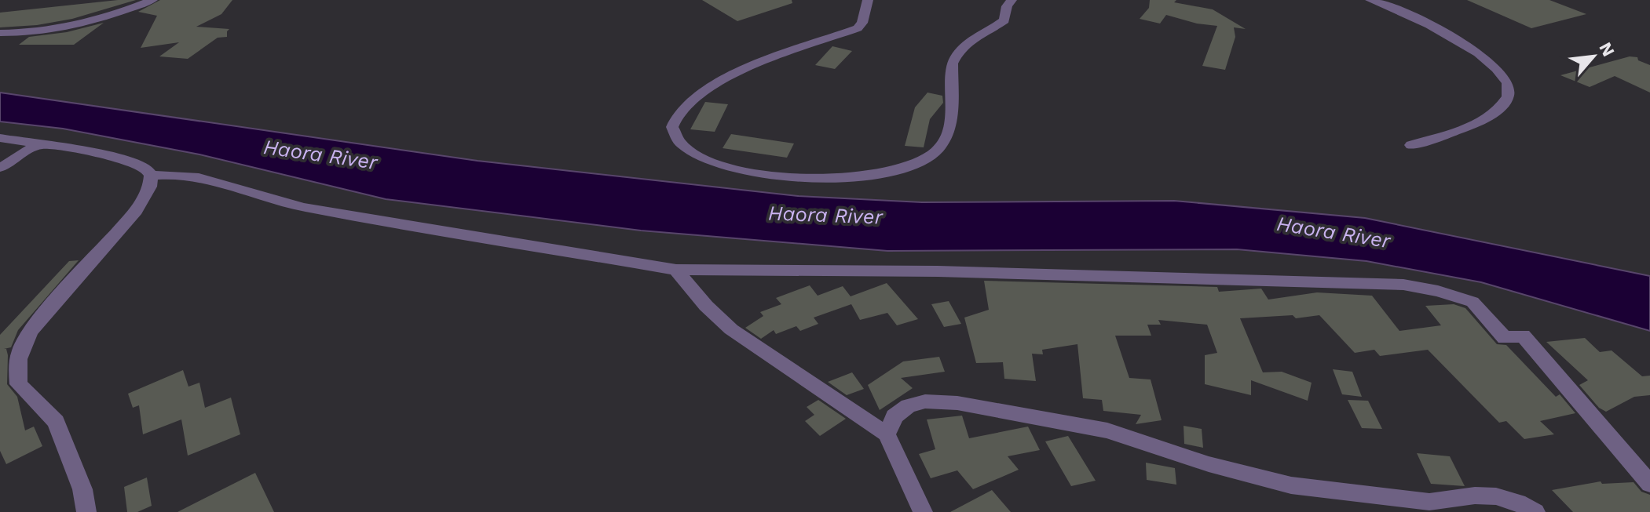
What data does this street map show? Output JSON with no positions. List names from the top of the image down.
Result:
{
  "water": ["Haora River"],
  "north": "top right"
}
